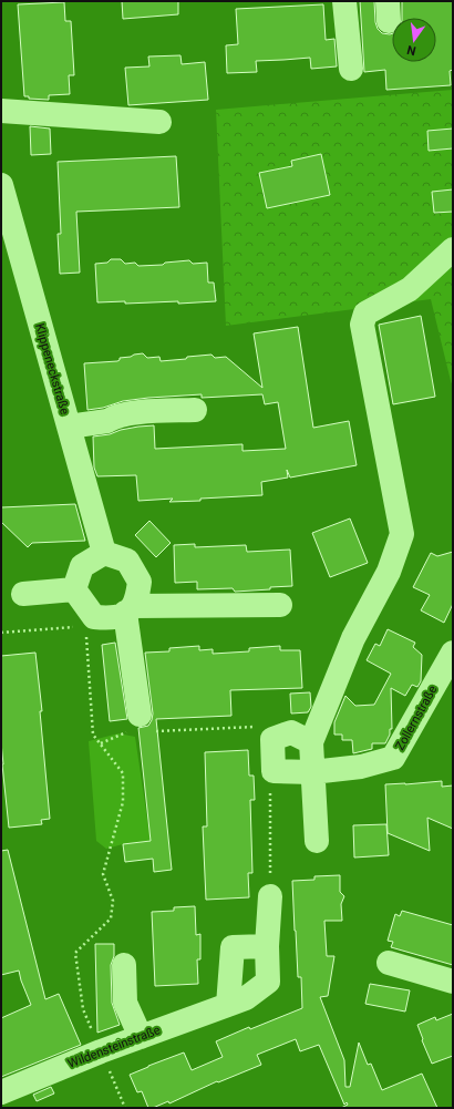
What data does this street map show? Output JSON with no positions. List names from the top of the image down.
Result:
{
  "streets": {
    "street": ["Klippeneckstraße", "Zollernstraße", "Wildensteinstraße"]
  },
  "north": "bottom"
}
